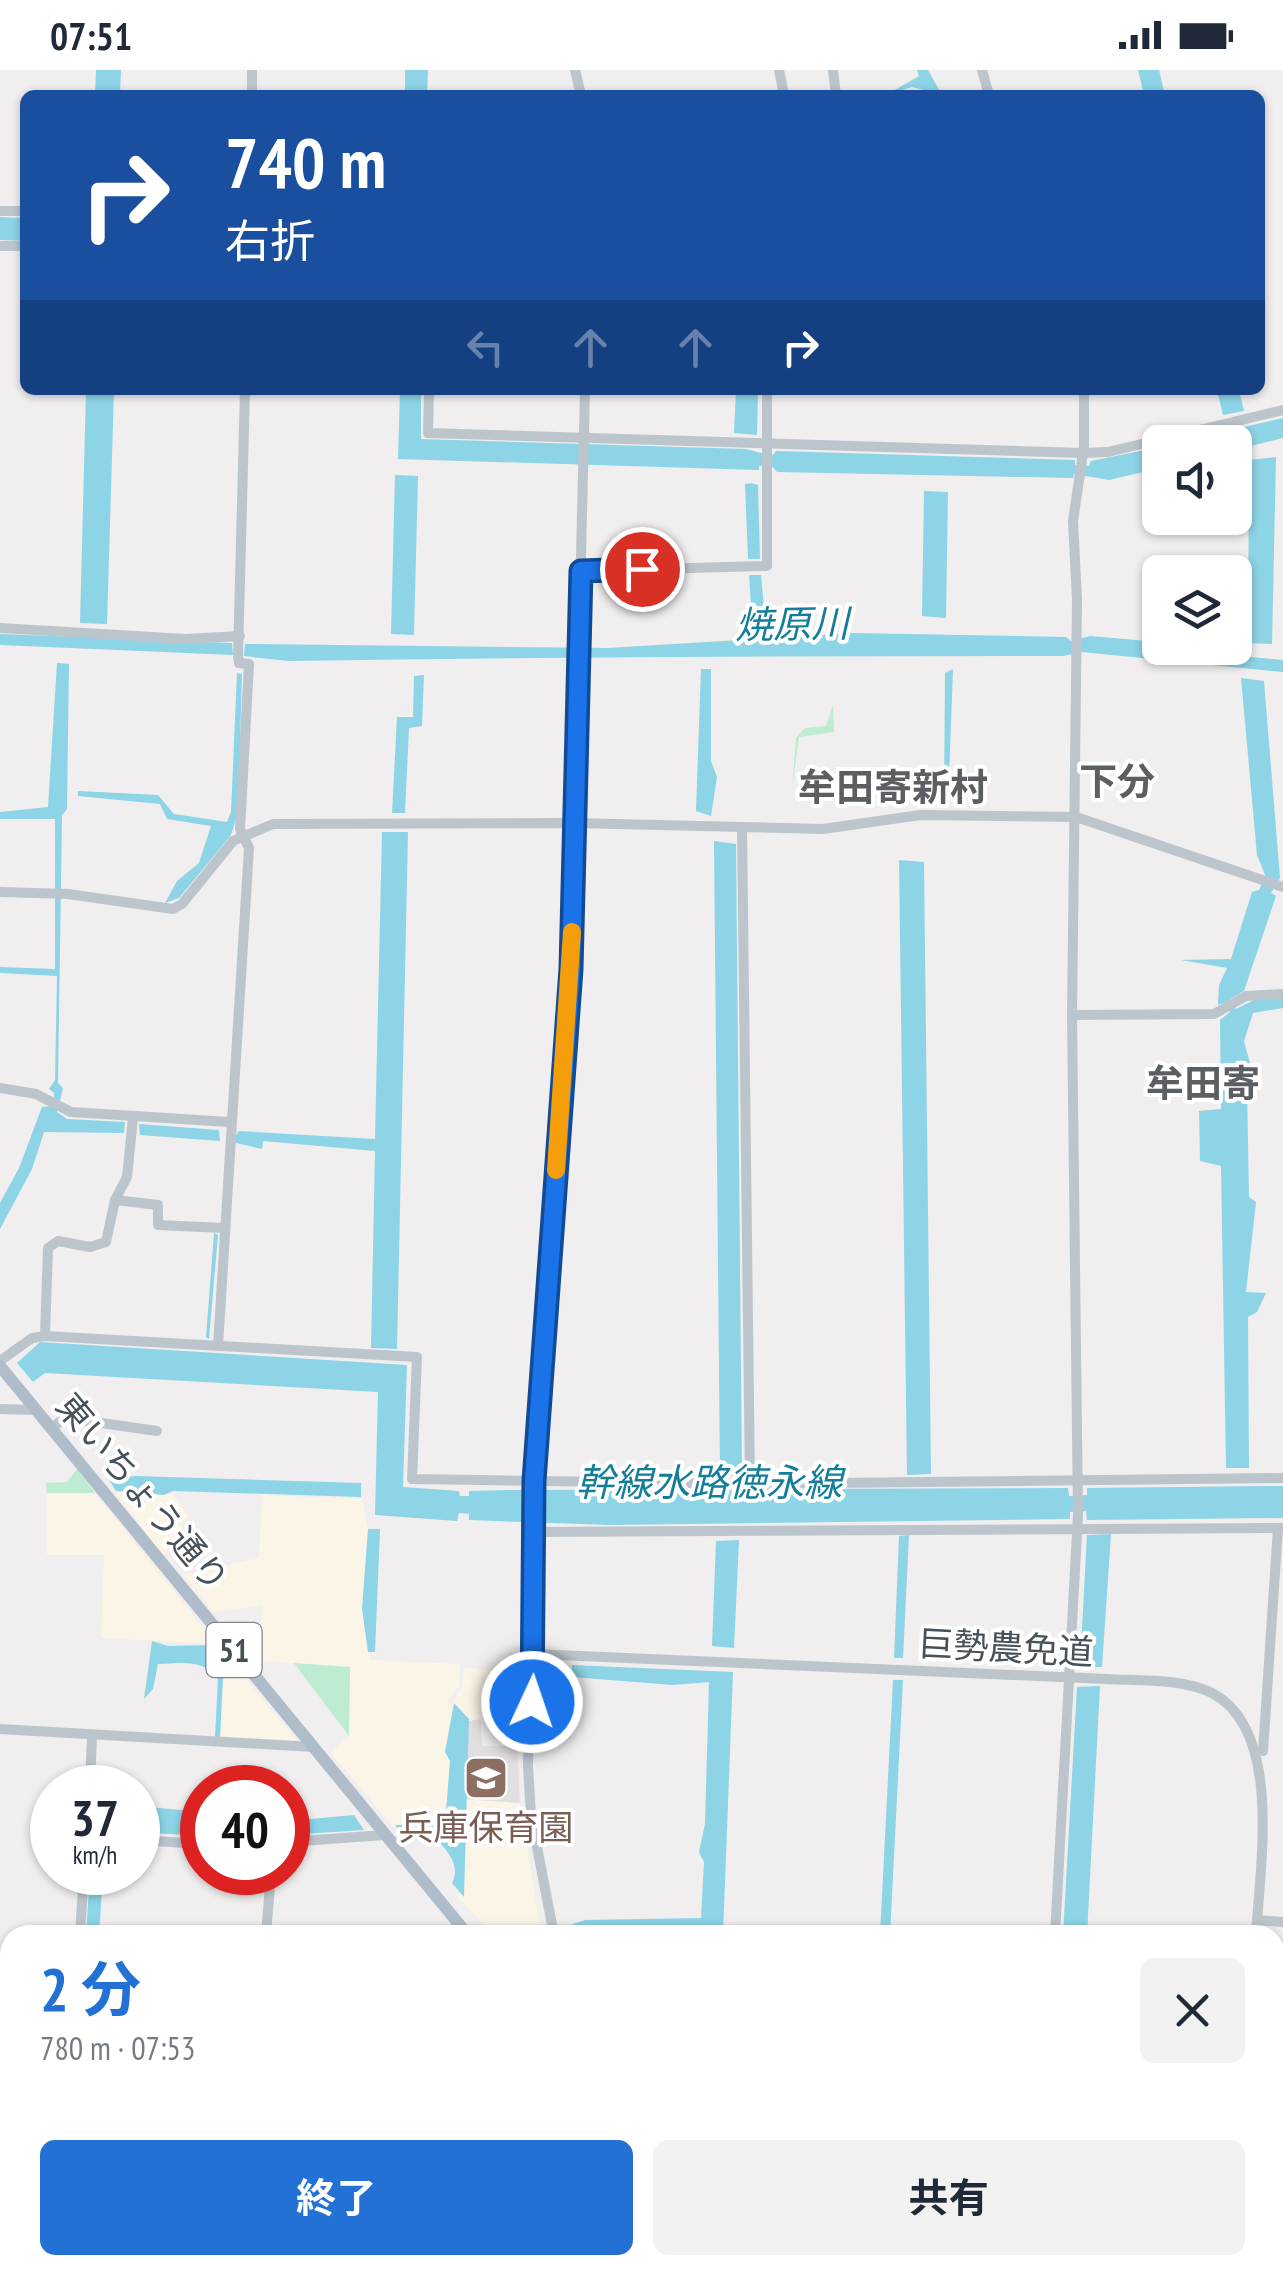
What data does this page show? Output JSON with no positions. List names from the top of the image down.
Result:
{
  "streets": {
    "main road": ["東いちょう通り", "51"],
    "street": ["巨勢農免道"]
  },
  "districts": ["下分", "牟田寄新村", "牟田寄"],
  "water": ["焼原川", "幹線水路徳永線"],
  "places": {
    "school or university": ["兵庫保育園"]
  },
  "page": {
    "status": "07:51",
    "turn": ["740 m", "右折"],
    "speed": "37 km/h",
    "limit": "40",
    "heading": ["2 分", "780 m · 07:53"],
    "buttons": ["終了", "共有"]
  }
}
